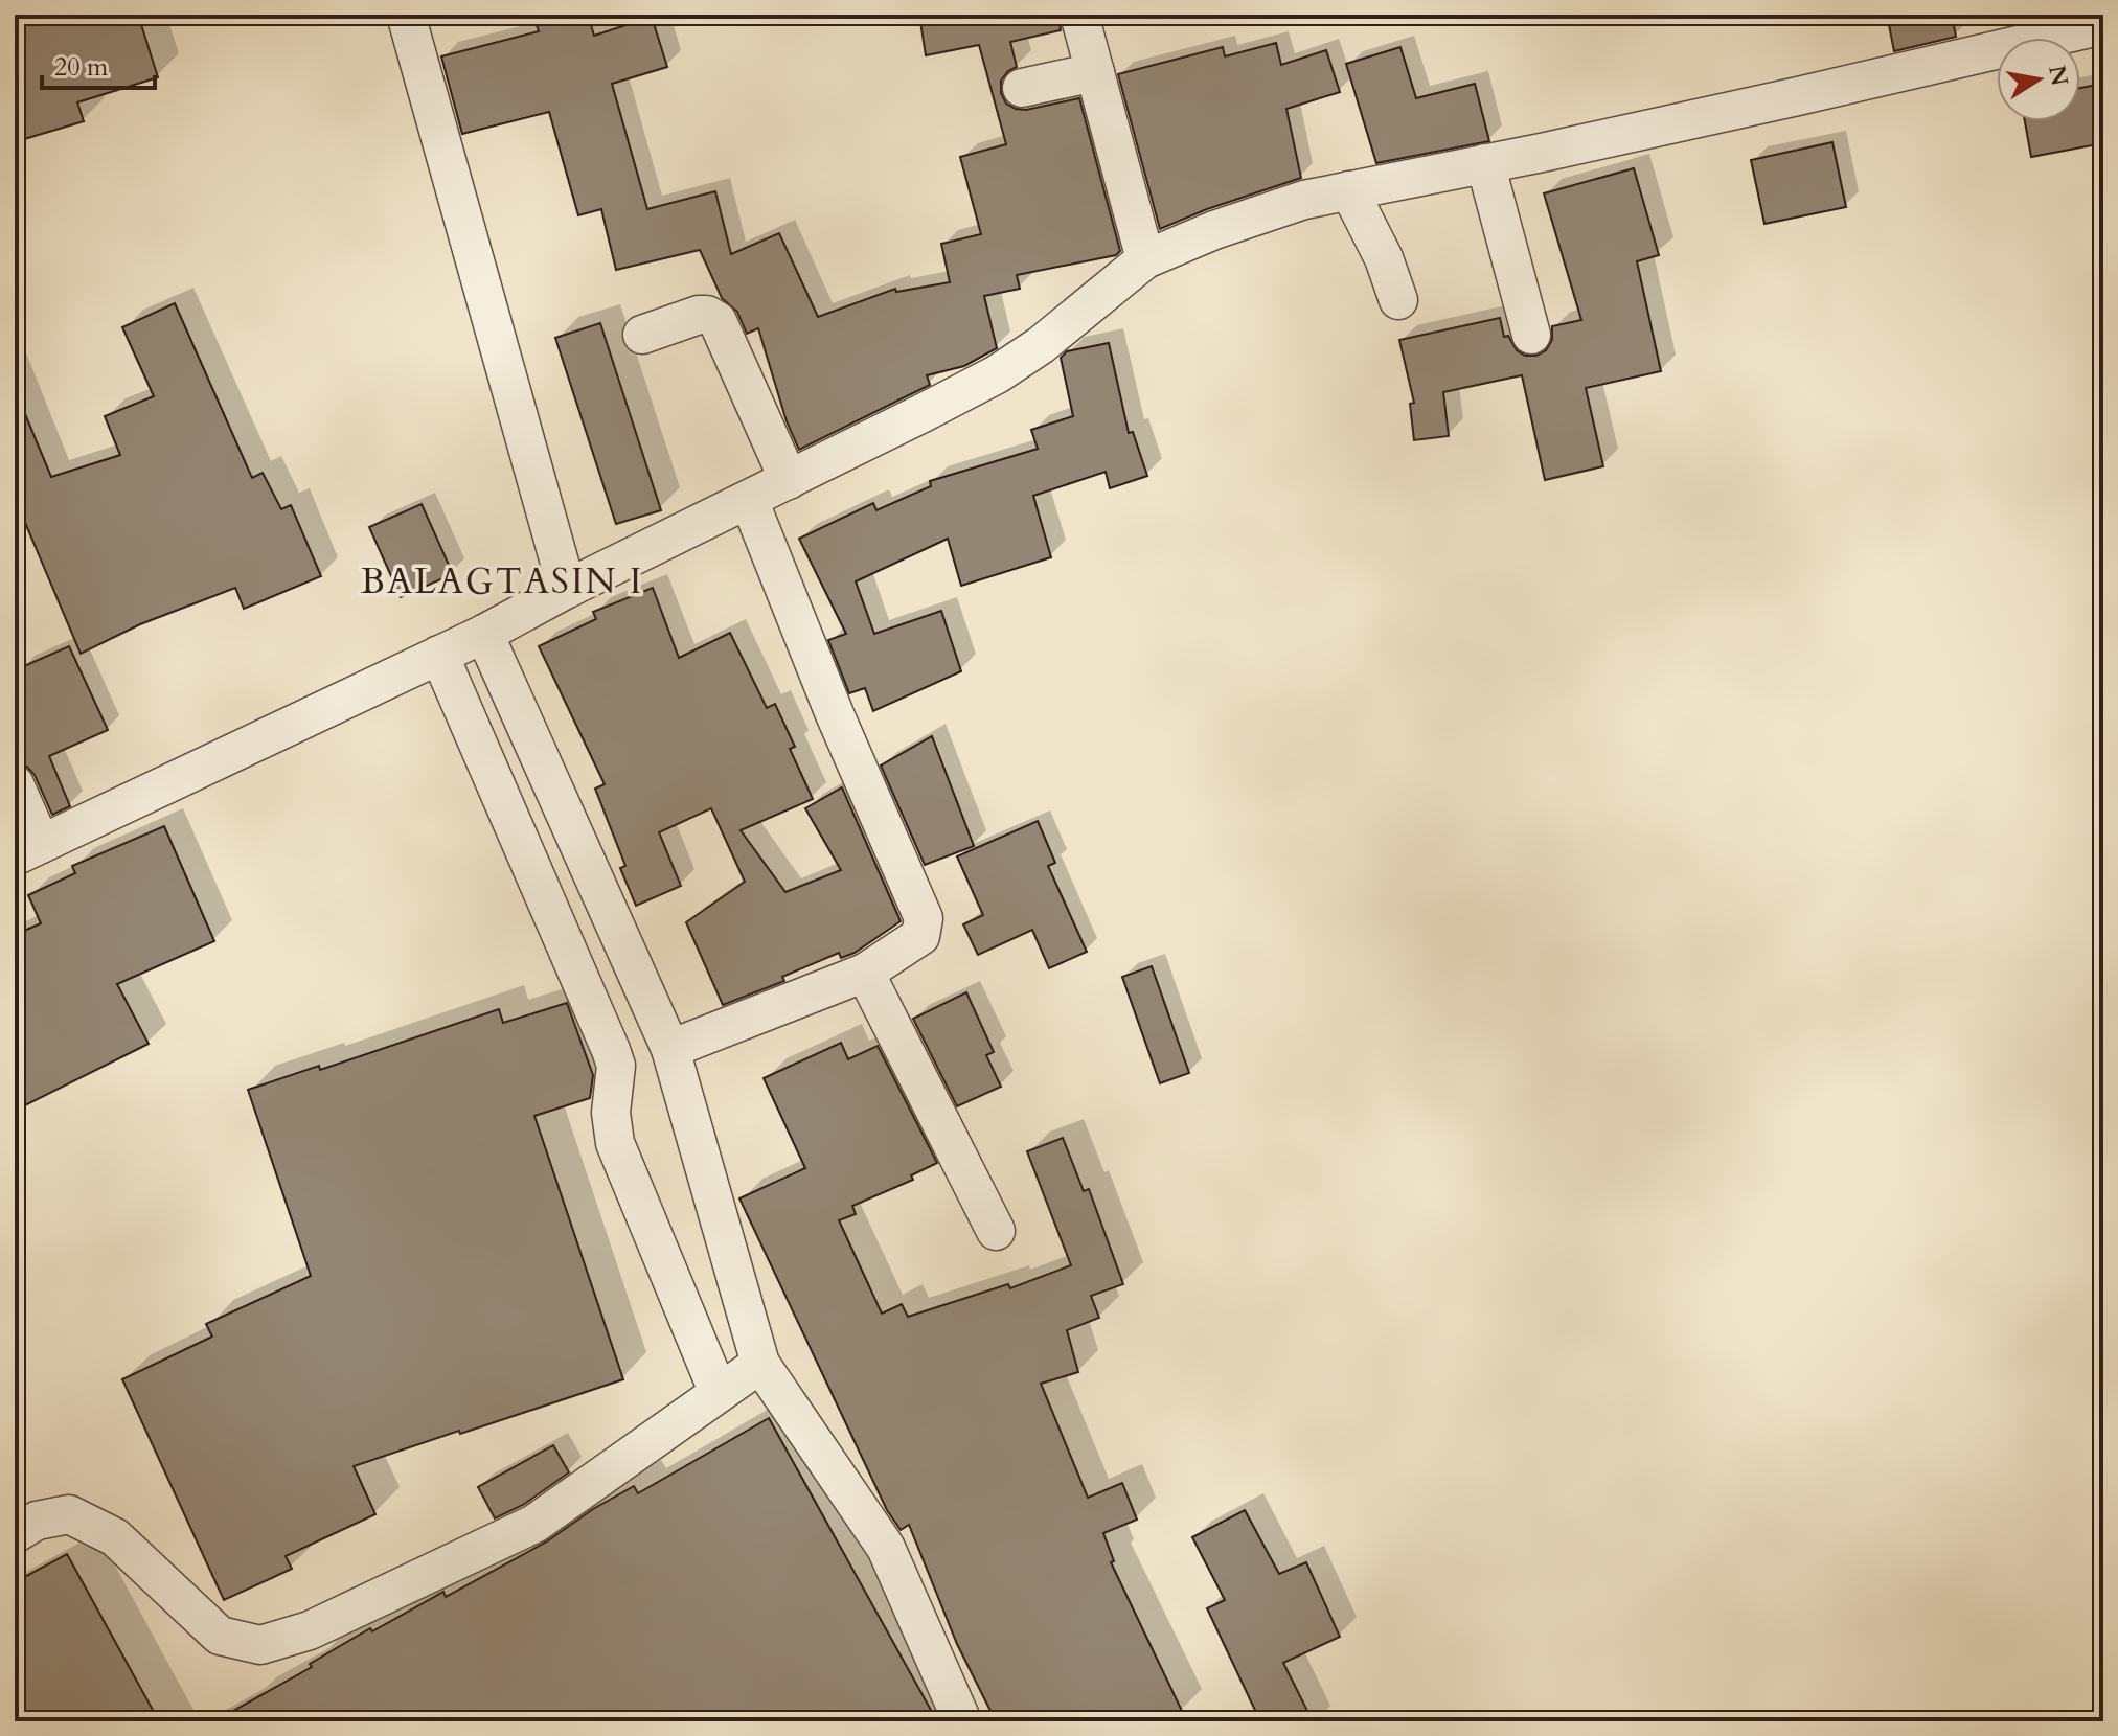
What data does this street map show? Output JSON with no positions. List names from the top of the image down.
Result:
{
  "districts": ["BALAGTASIN I"],
  "scale_bar": "20 m",
  "north": "right"
}
